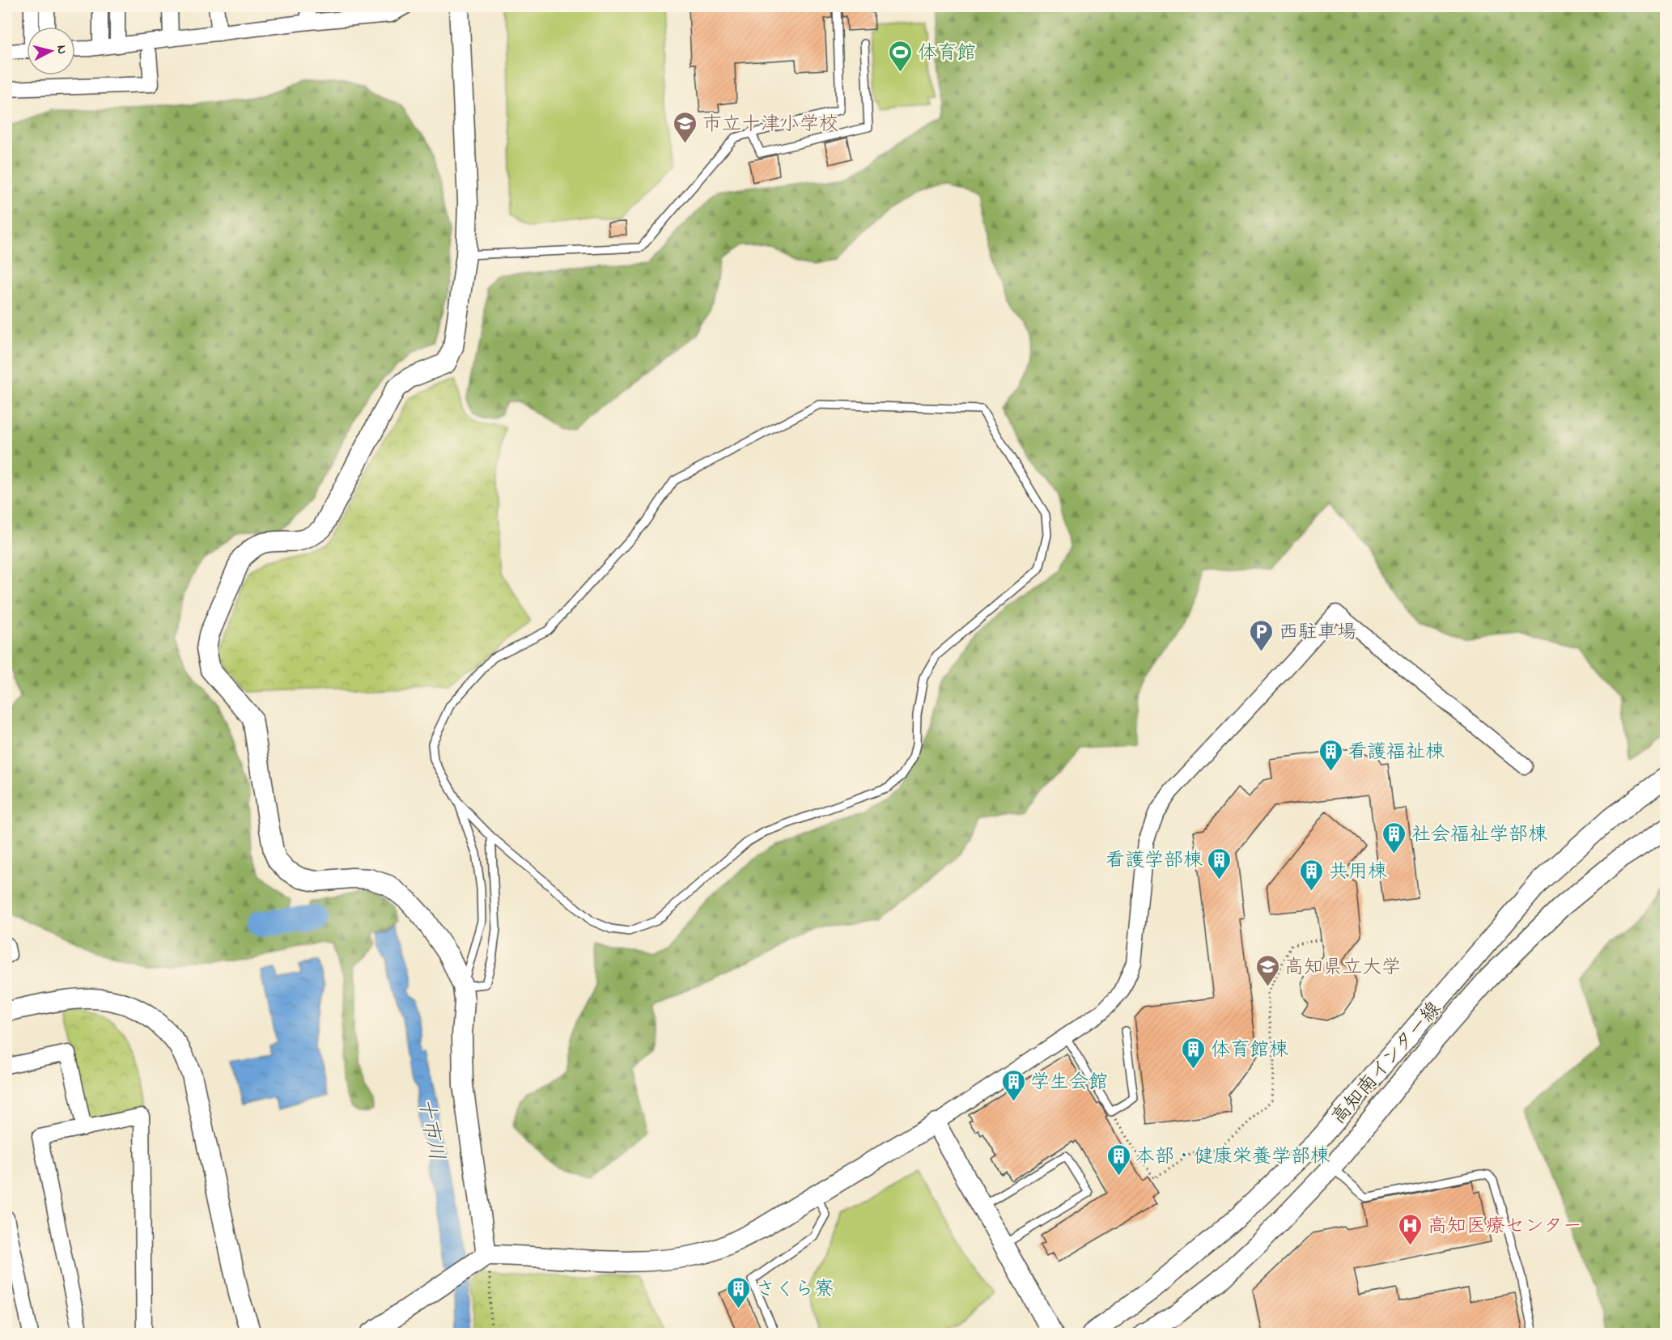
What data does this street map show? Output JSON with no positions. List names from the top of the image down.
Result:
{
  "streets": {
    "street": ["高知南インター線"]
  },
  "water": ["十市川"],
  "places": {
    "sports": ["体育館"],
    "school or university": ["市立十津小学校", "高知県立大学"],
    "parking": ["西駐車場"],
    "building": [
      "看護福祉棟",
      "社会福祉学部棟",
      "看護学部棟",
      "共用棟",
      "体育館棟",
      "学生会館",
      "本部・健康栄養学部棟",
      "さくら寮"
    ],
    "hospital": ["高知医療センター"]
  },
  "north": "right"
}
